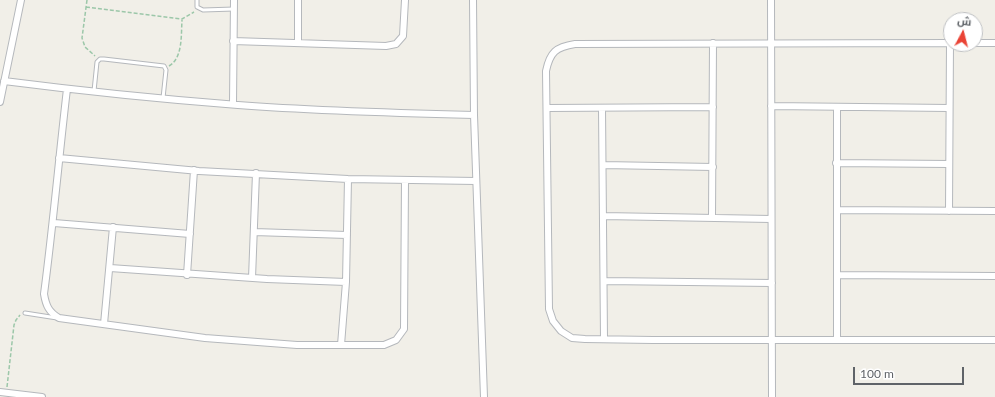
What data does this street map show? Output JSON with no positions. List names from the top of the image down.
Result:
{
  "scale_bar": "100 m",
  "north": "top"
}
